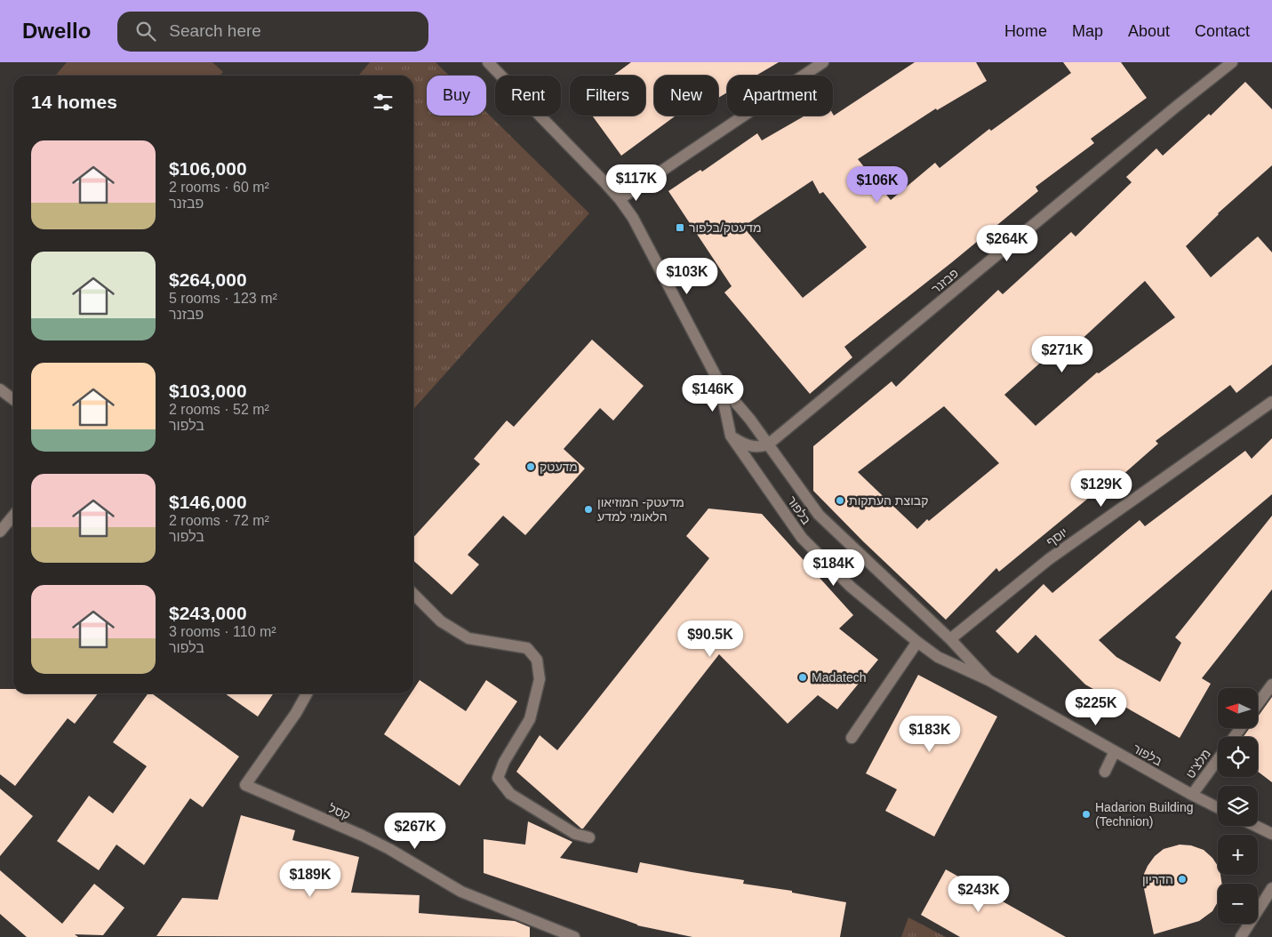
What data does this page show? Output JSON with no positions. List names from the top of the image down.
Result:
{
  "streets": {
    "street": [
      "פבזנר",
      "בלפור",
      "יוסף",
      "מלצ'ט",
      "קסל"
    ]
  },
  "crossings": [
    ["פבזנר", "בלפור"],
    ["בלפור", "יוסף"],
    ["בלפור", "מלצ'ט"]
  ],
  "places": {
    "transit": ["מדעטק/בלפור"],
    "other": [
      "מדעטק",
      "קבוצת העתקות",
      "מדעטק- המוזיאון הלאומי למדע",
      "Madatech",
      "Hadarion Building (Technion)",
      "הדריון"
    ]
  },
  "north": "left",
  "page": {
    "header": "Dwello",
    "search": "Search here",
    "nav": [
      "Home",
      "Map",
      "About",
      "Contact"
    ],
    "chip": [
      "Buy",
      "Rent",
      "Filters",
      "New",
      "Apartment"
    ],
    "heading": "14 homes",
    "list": [
      {
        "name": "$106,000",
        "note": "2 rooms · 60 m² · פבזנר"
      },
      {
        "name": "$264,000",
        "note": "5 rooms · 123 m² · פבזנר"
      },
      {
        "name": "$103,000",
        "note": "2 rooms · 52 m² · בלפור"
      },
      {
        "name": "$146,000",
        "note": "2 rooms · 72 m² · בלפור"
      },
      {
        "name": "$243,000",
        "note": "3 rooms · 110 m² · בלפור"
      }
    ],
    "price": [
      "$117K",
      "$106K",
      "$264K",
      "$103K",
      "$271K",
      "$146K",
      "$129K",
      "$184K",
      "$90.5K",
      "$225K",
      "$183K",
      "$267K",
      "$189K",
      "$243K"
    ],
    "map_buttons": ["+", "−"]
  }
}
